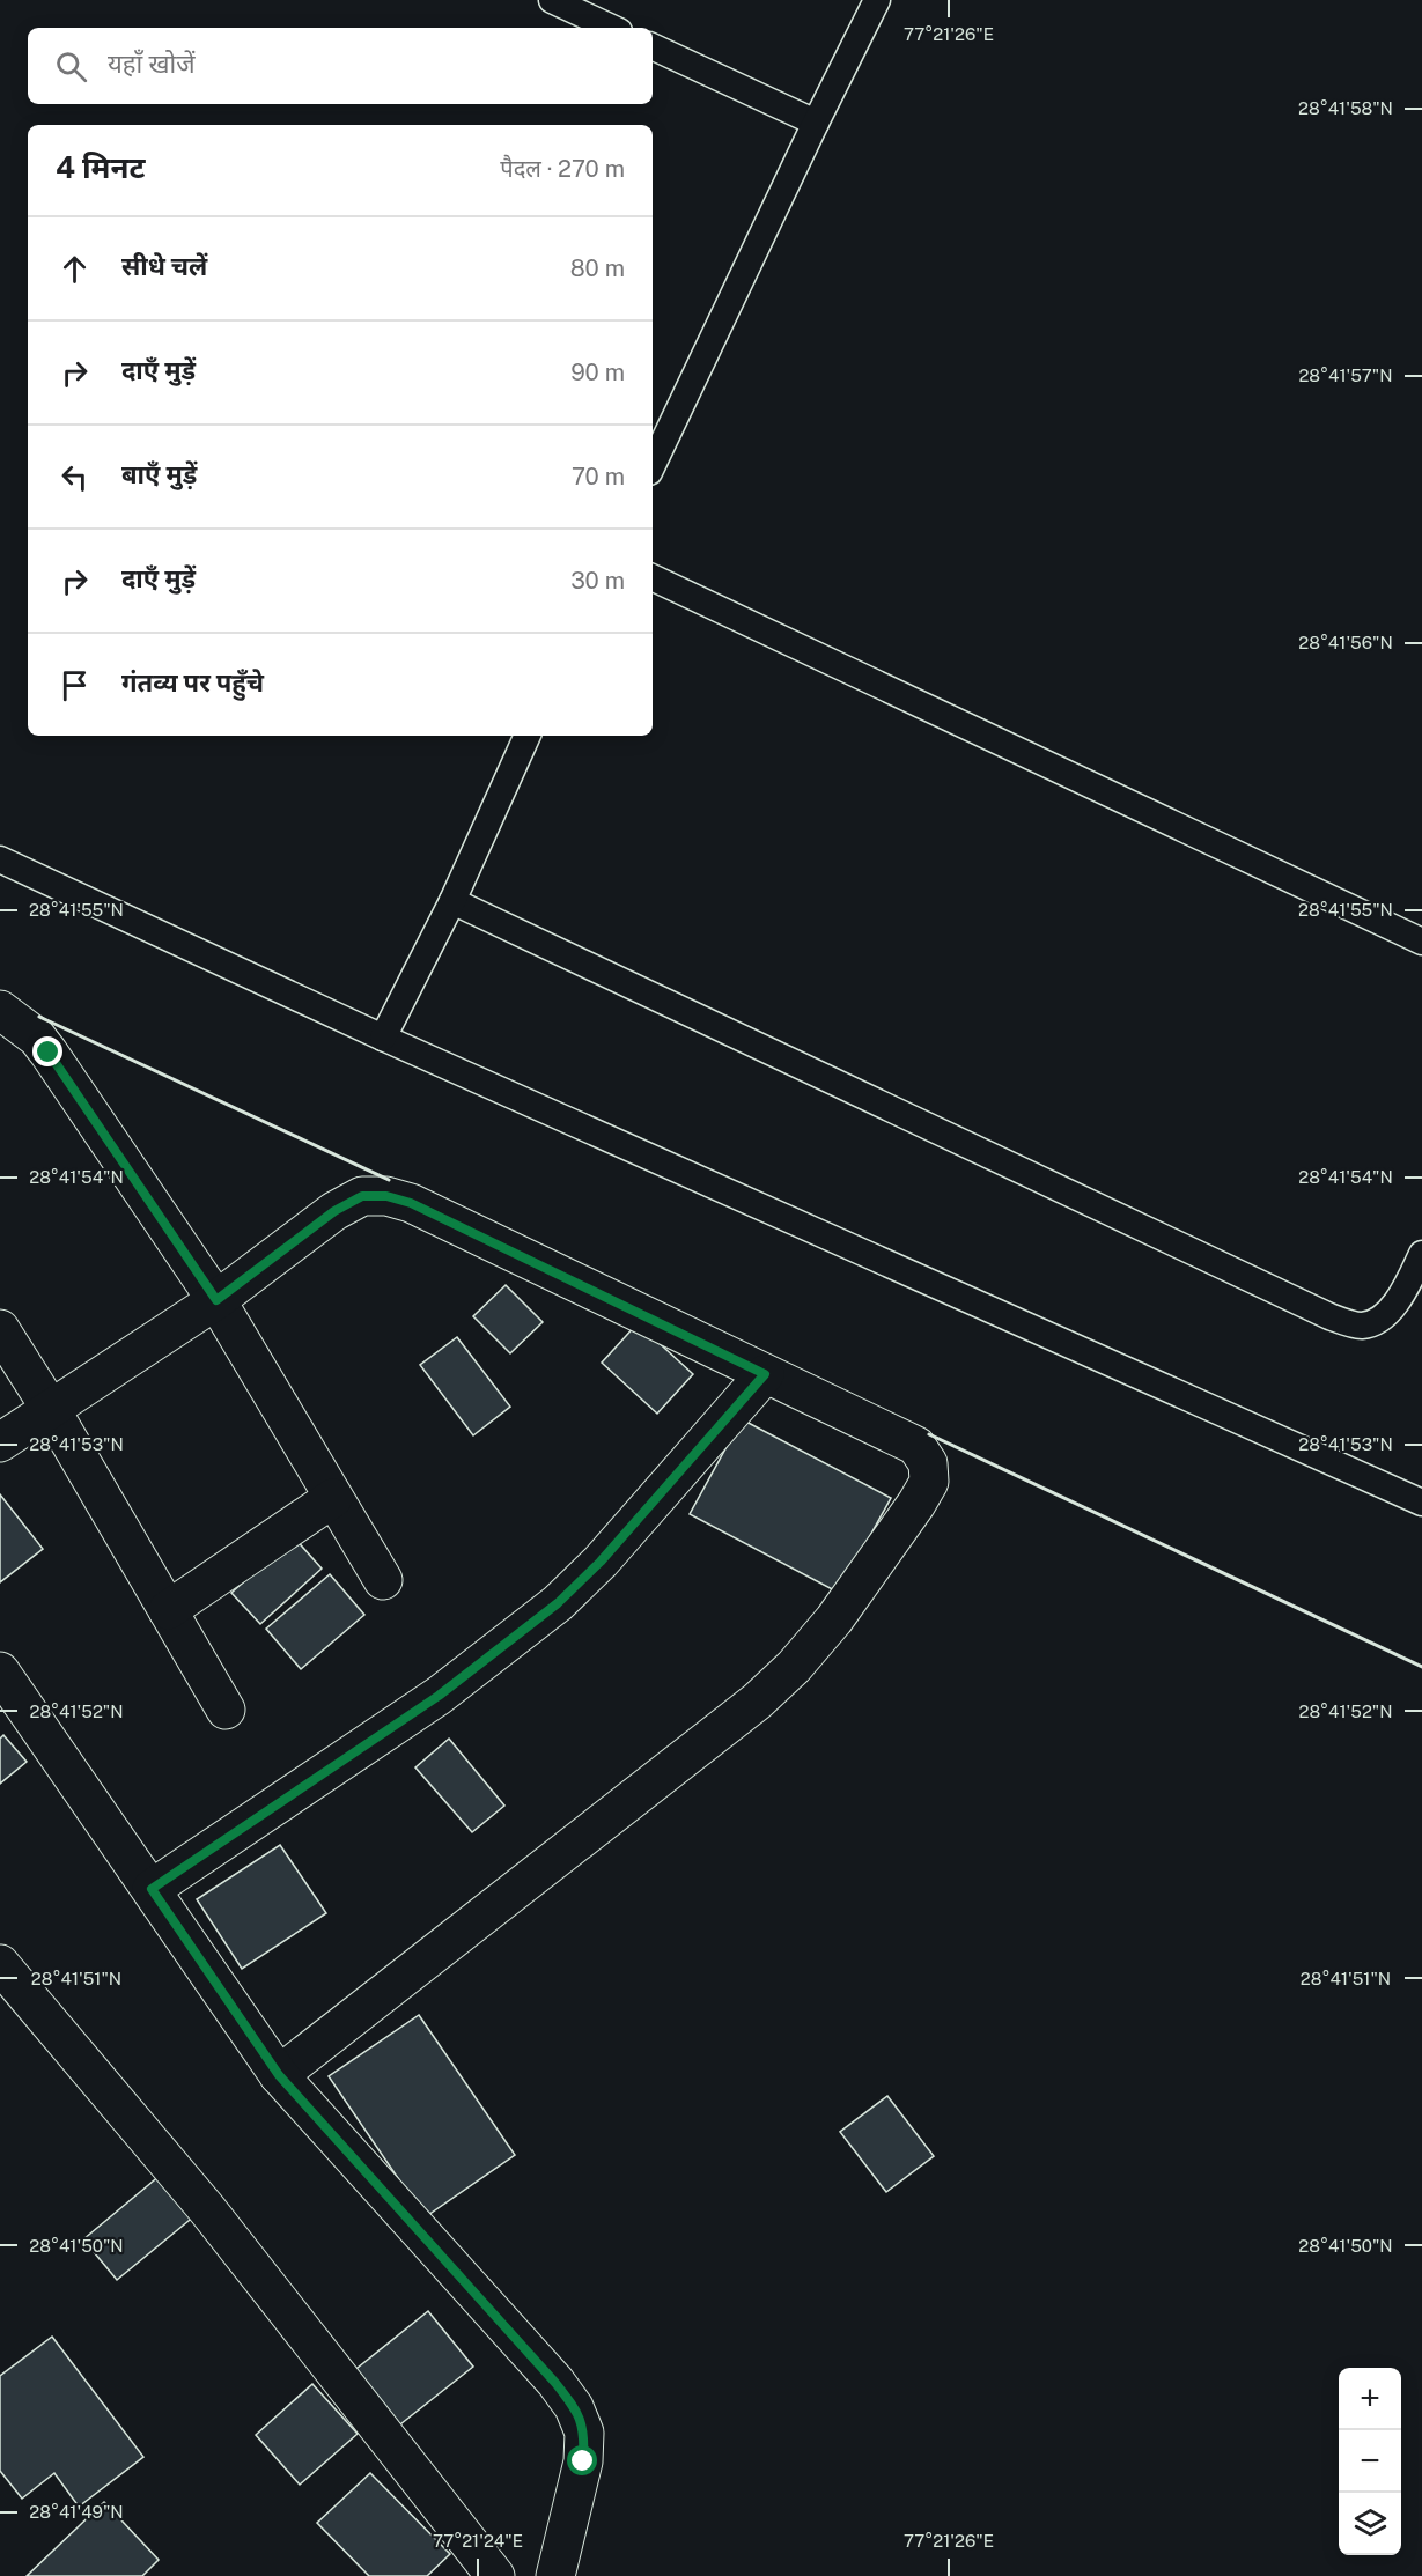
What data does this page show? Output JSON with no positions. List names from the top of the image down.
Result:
{
  "page": {
    "search": "यहाँ खोजें",
    "heading": ["4 मिनट", "पैदल · 270 m"],
    "list": [
      ["सीधे चलें", "80 m"],
      ["दाएँ मुड़ें", "90 m"],
      ["बाएँ मुड़ें", "70 m"],
      ["दाएँ मुड़ें", "30 m"],
      "गंतव्य पर पहुँचे"
    ],
    "map_buttons": ["+", "−"]
  },
  "coordinates": [
    "77°21'26\"E",
    "28°41'58\"N",
    "28°41'57\"N",
    "28°41'56\"N",
    "28°41'55\"N",
    "28°41'54\"N",
    "28°41'53\"N",
    "28°41'52\"N",
    "28°41'51\"N",
    "28°41'50\"N",
    "28°41'49\"N",
    "77°21'24\"E"
  ]
}
